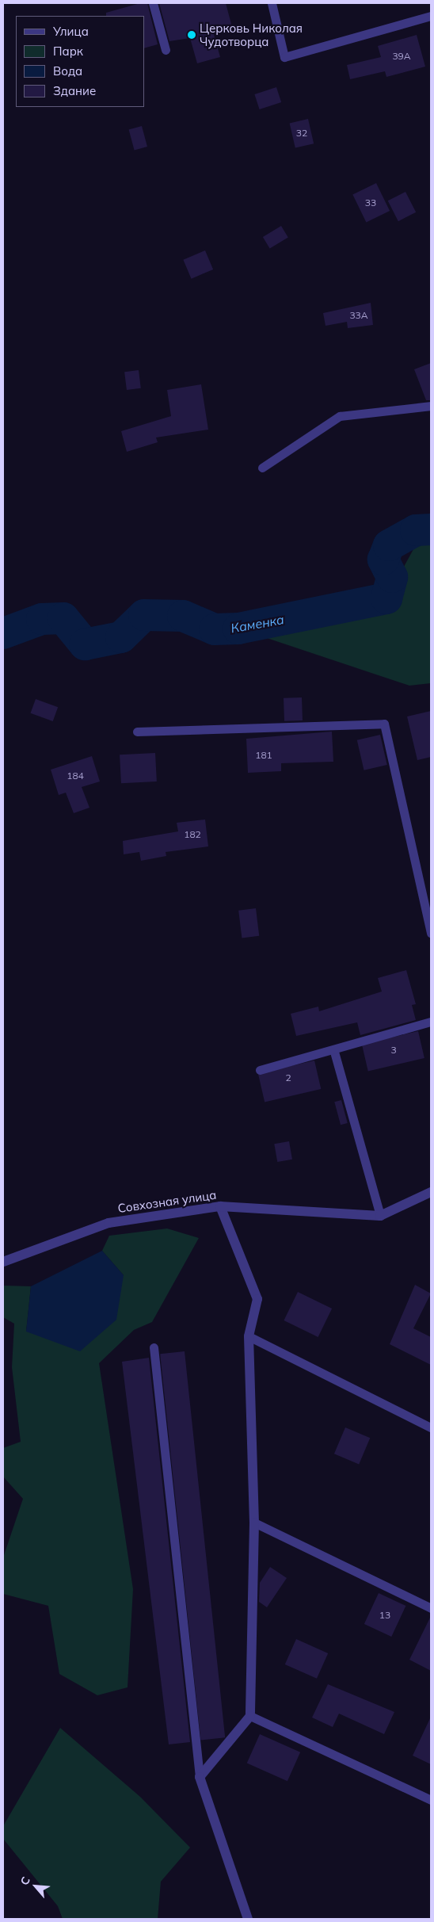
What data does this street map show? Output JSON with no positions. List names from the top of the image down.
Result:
{
  "streets": {
    "street": ["Совхозная улица"]
  },
  "water": ["Каменка"],
  "places": ["Церковь Николая Чудотворца"],
  "house_numbers": [
    "39А",
    "32",
    "33",
    "33А",
    "181",
    "184",
    "182",
    "3",
    "2",
    "13"
  ],
  "legend": [
    "Улица",
    "Парк",
    "Вода",
    "Здание"
  ],
  "north": "top left"
}
